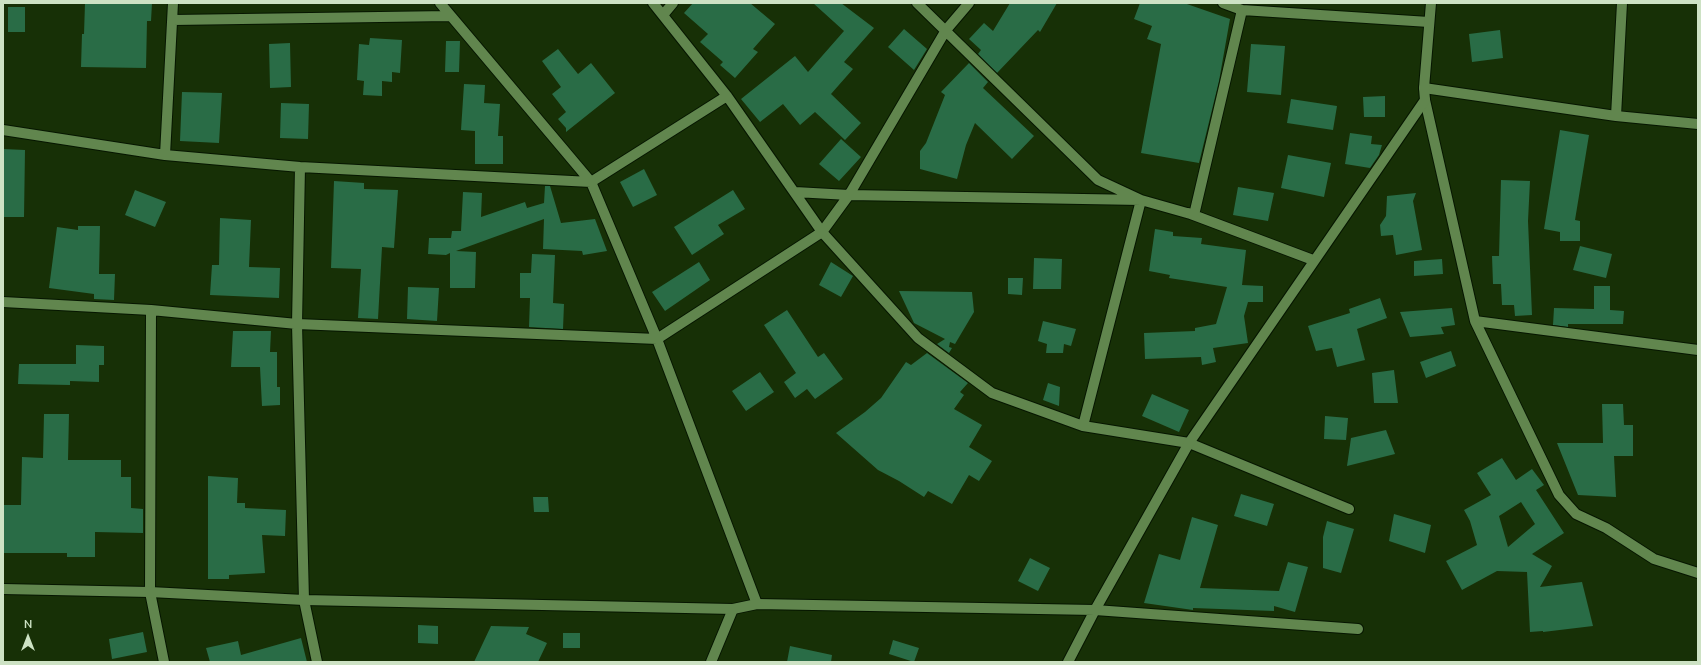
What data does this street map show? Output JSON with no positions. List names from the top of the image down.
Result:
{
  "north": "top"
}
